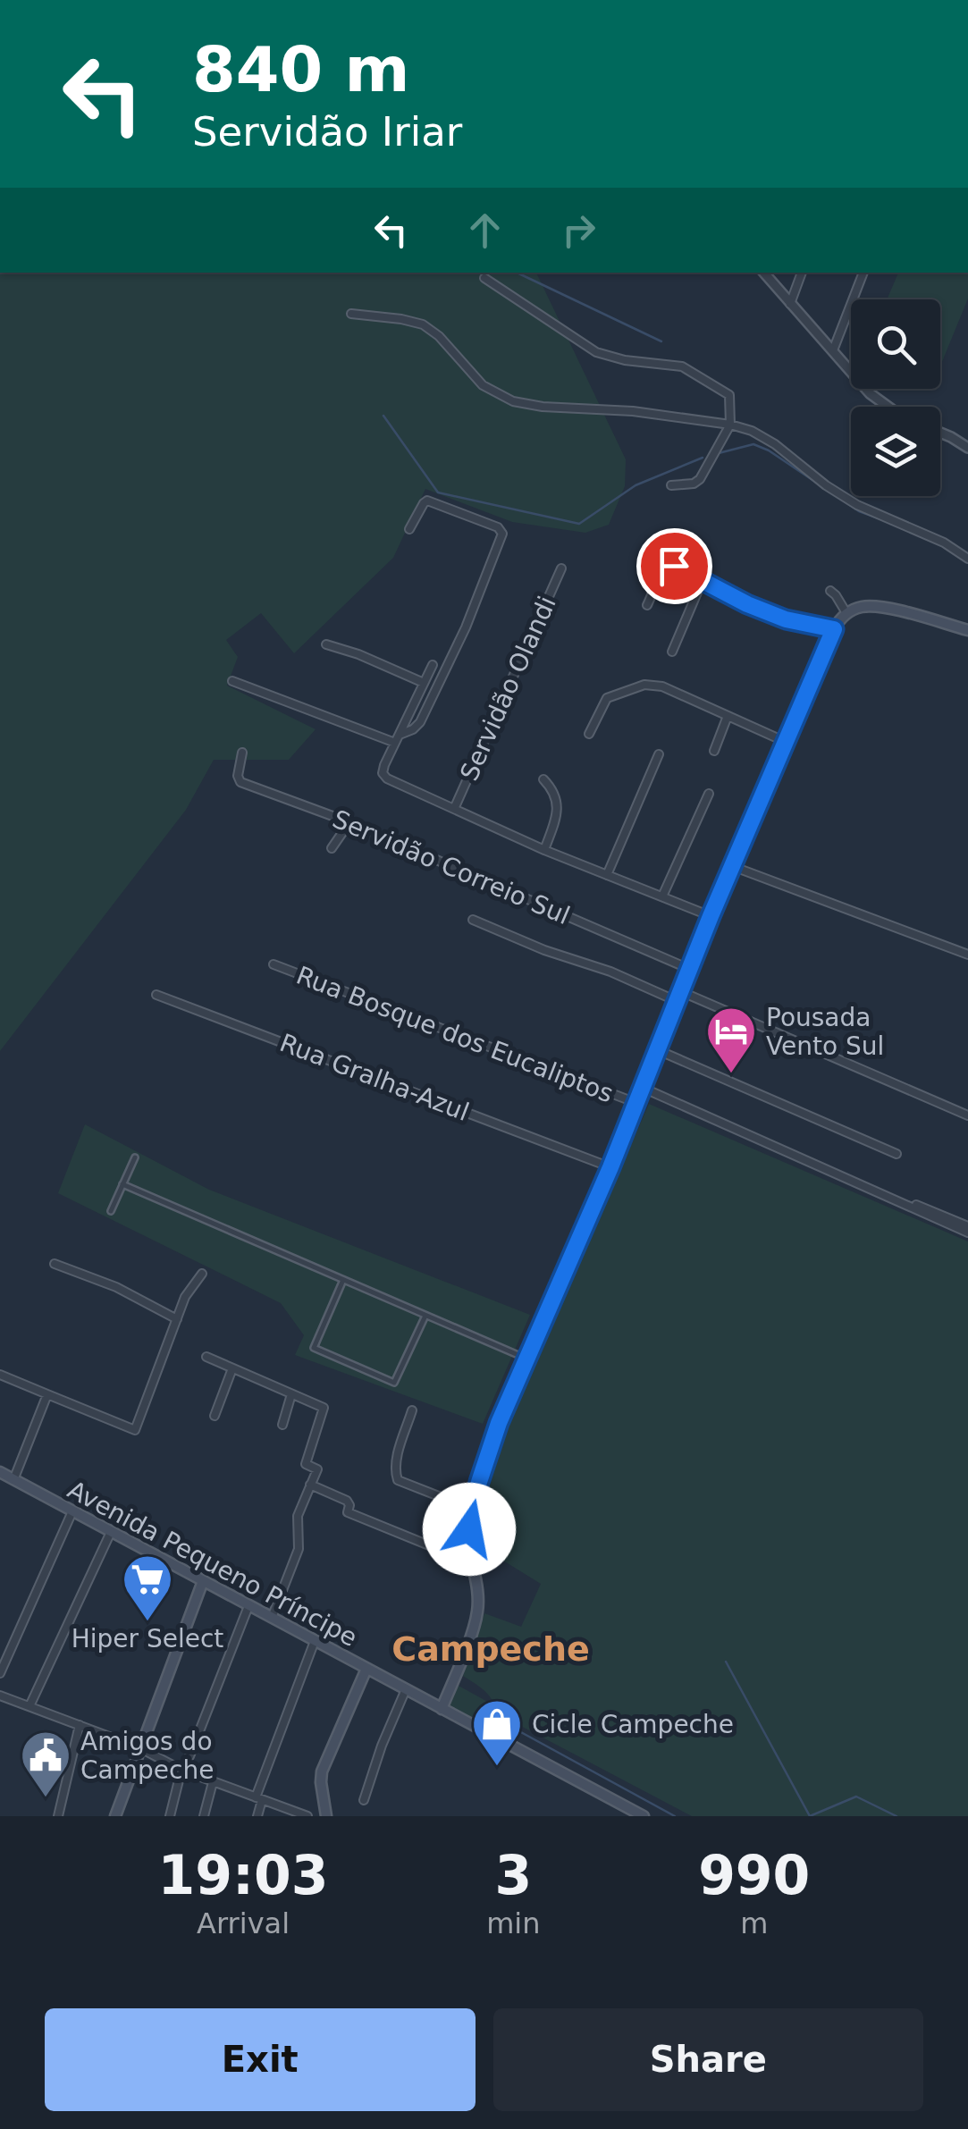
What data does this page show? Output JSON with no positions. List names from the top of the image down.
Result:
{
  "streets": {
    "main road": ["Avenida Pequeno Príncipe"],
    "street": [
      "Servidão Olandi",
      "Servidão Correio Sul",
      "Rua Bosque dos Eucaliptos",
      "Rua Gralha-Azul"
    ]
  },
  "districts": ["Campeche"],
  "places": {
    "hotel": ["Pousada Vento Sul"],
    "supermarket": ["Hiper Select"],
    "shop": ["Cicle Campeche"],
    "public building": ["Amigos do Campeche"]
  },
  "page": {
    "turn": ["840 m", "Servidão Iriar"],
    "eta": [
      "19:03",
      "Arrival",
      "3",
      "min",
      "990",
      "m"
    ],
    "buttons": ["Exit", "Share"]
  }
}
